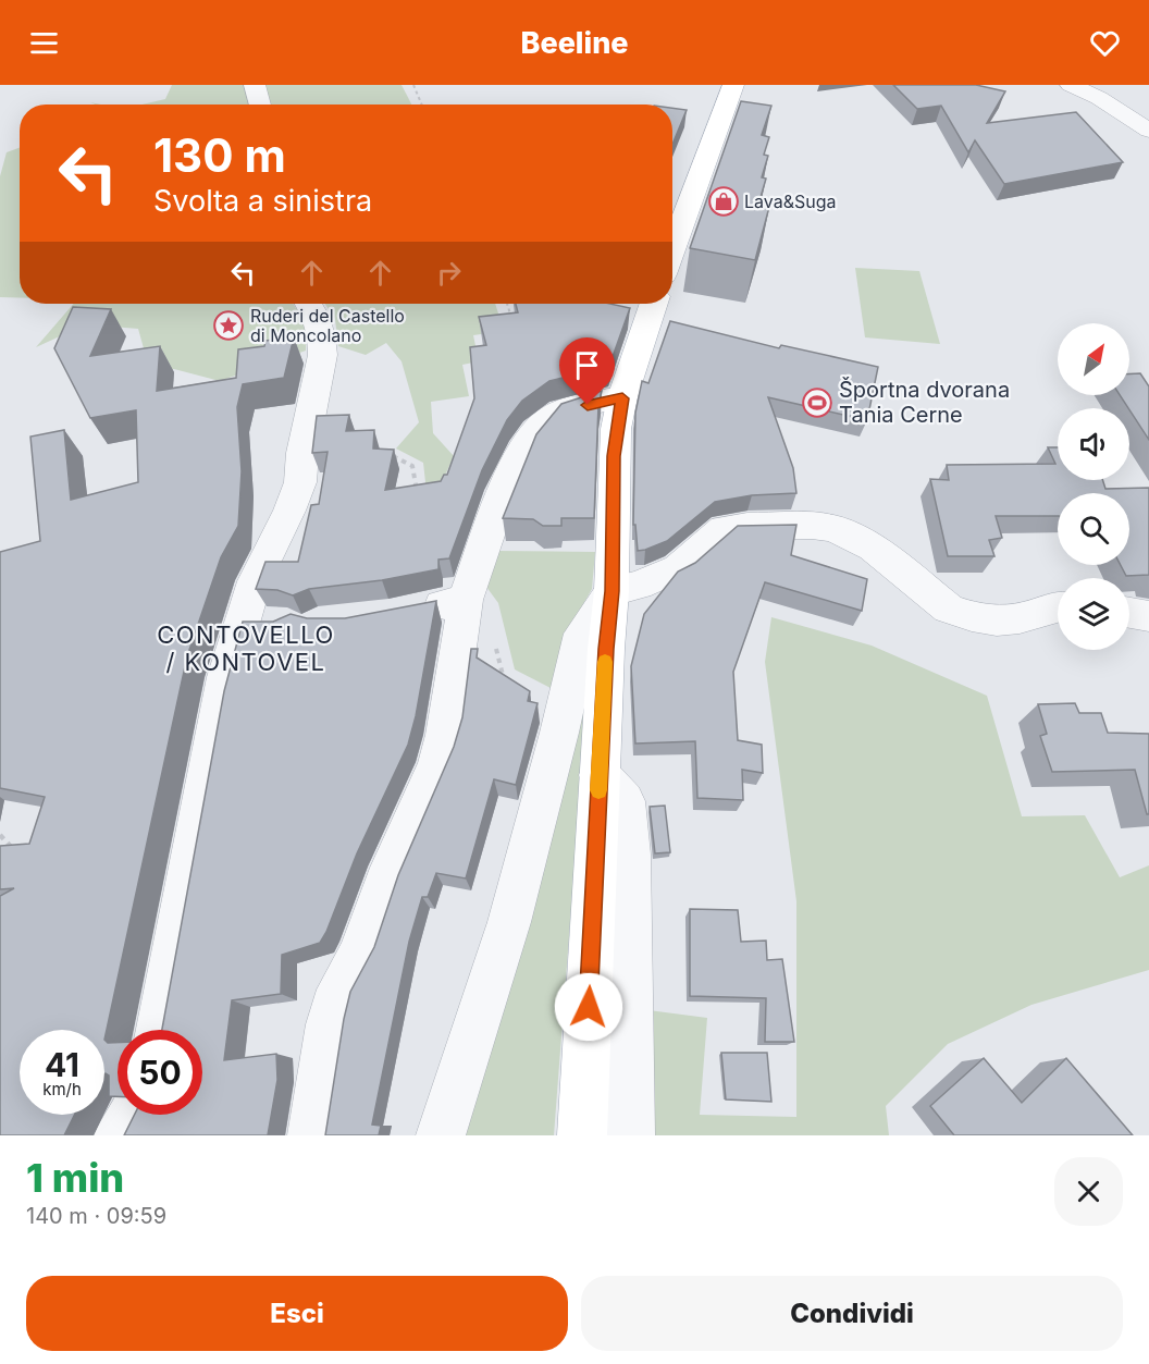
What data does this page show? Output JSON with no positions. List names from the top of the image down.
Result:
{
  "districts": ["CONTOVELLO / KONTOVEL"],
  "places": {
    "shop": ["Lava&Suga"],
    "place": ["Ruderi del Castello di Moncolano"],
    "sports": ["Športna dvorana Tania Cerne"]
  },
  "north": "top right",
  "page": {
    "header": "Beeline",
    "turn": ["130 m", "Svolta a sinistra"],
    "speed": "41 km/h",
    "limit": "50",
    "heading": ["1 min", "140 m · 09:59"],
    "buttons": ["Esci", "Condividi"]
  }
}
